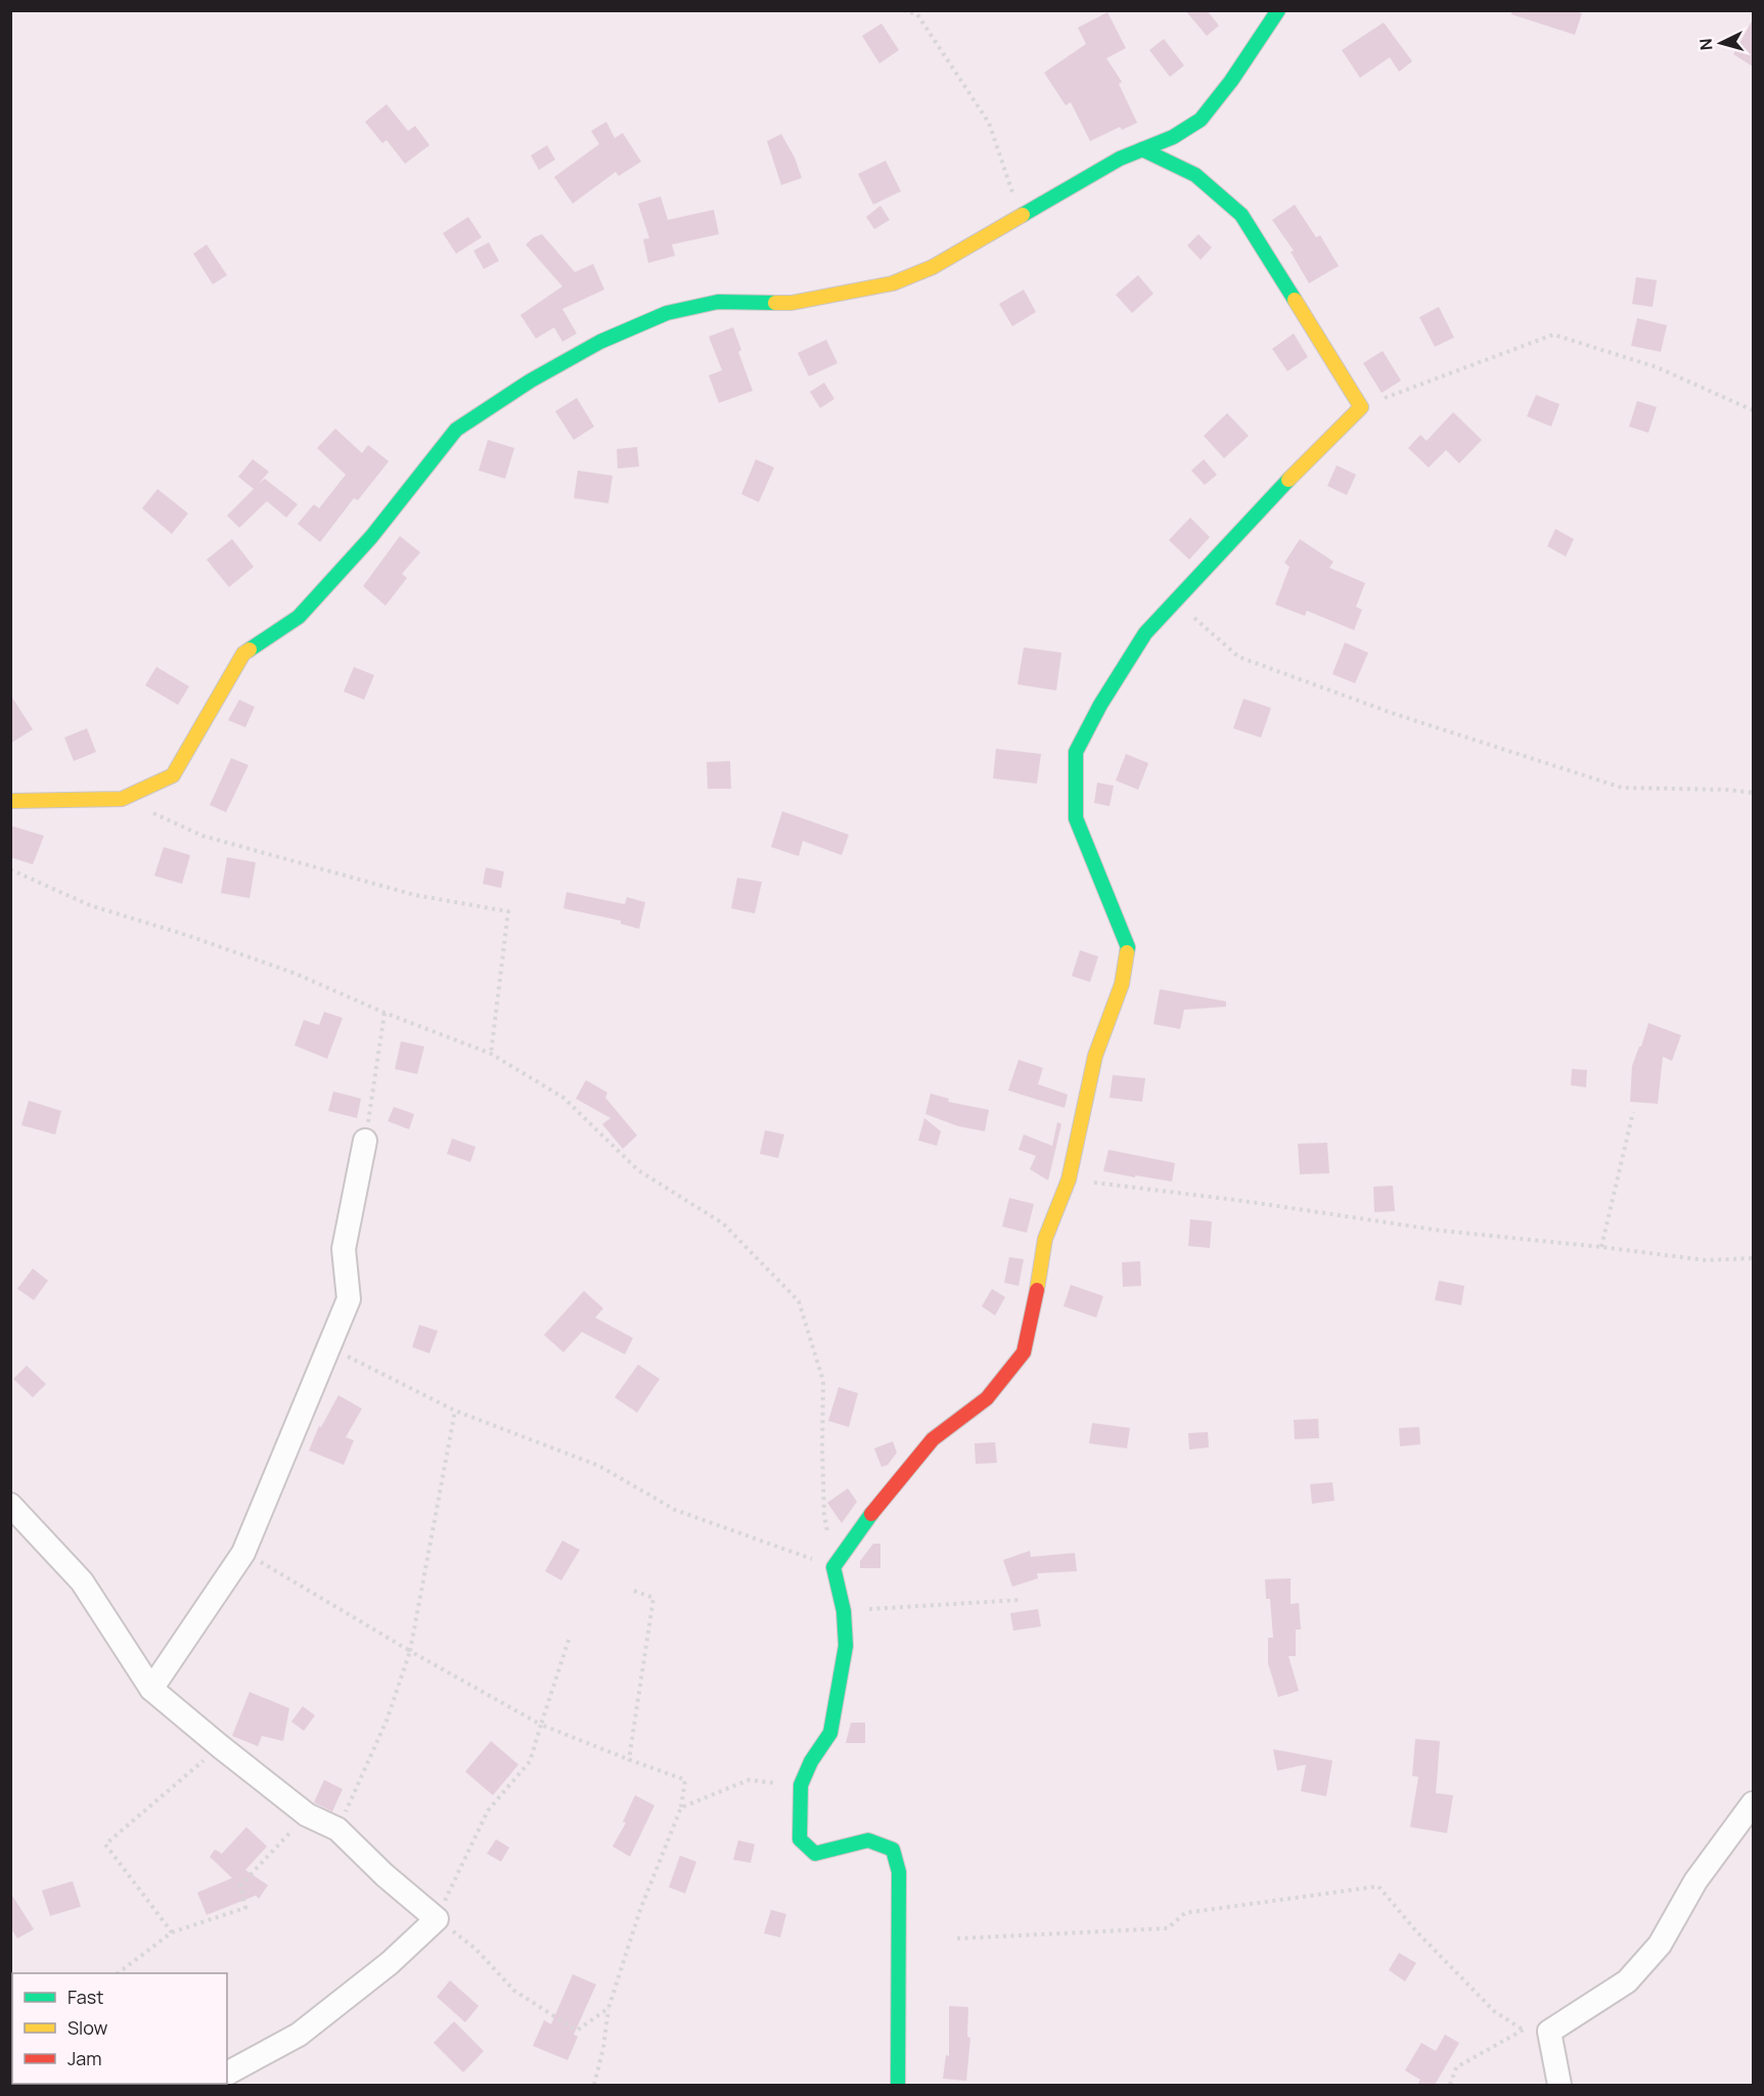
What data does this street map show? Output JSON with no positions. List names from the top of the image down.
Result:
{
  "legend": ["Fast", "Slow", "Jam"],
  "north": "left"
}
